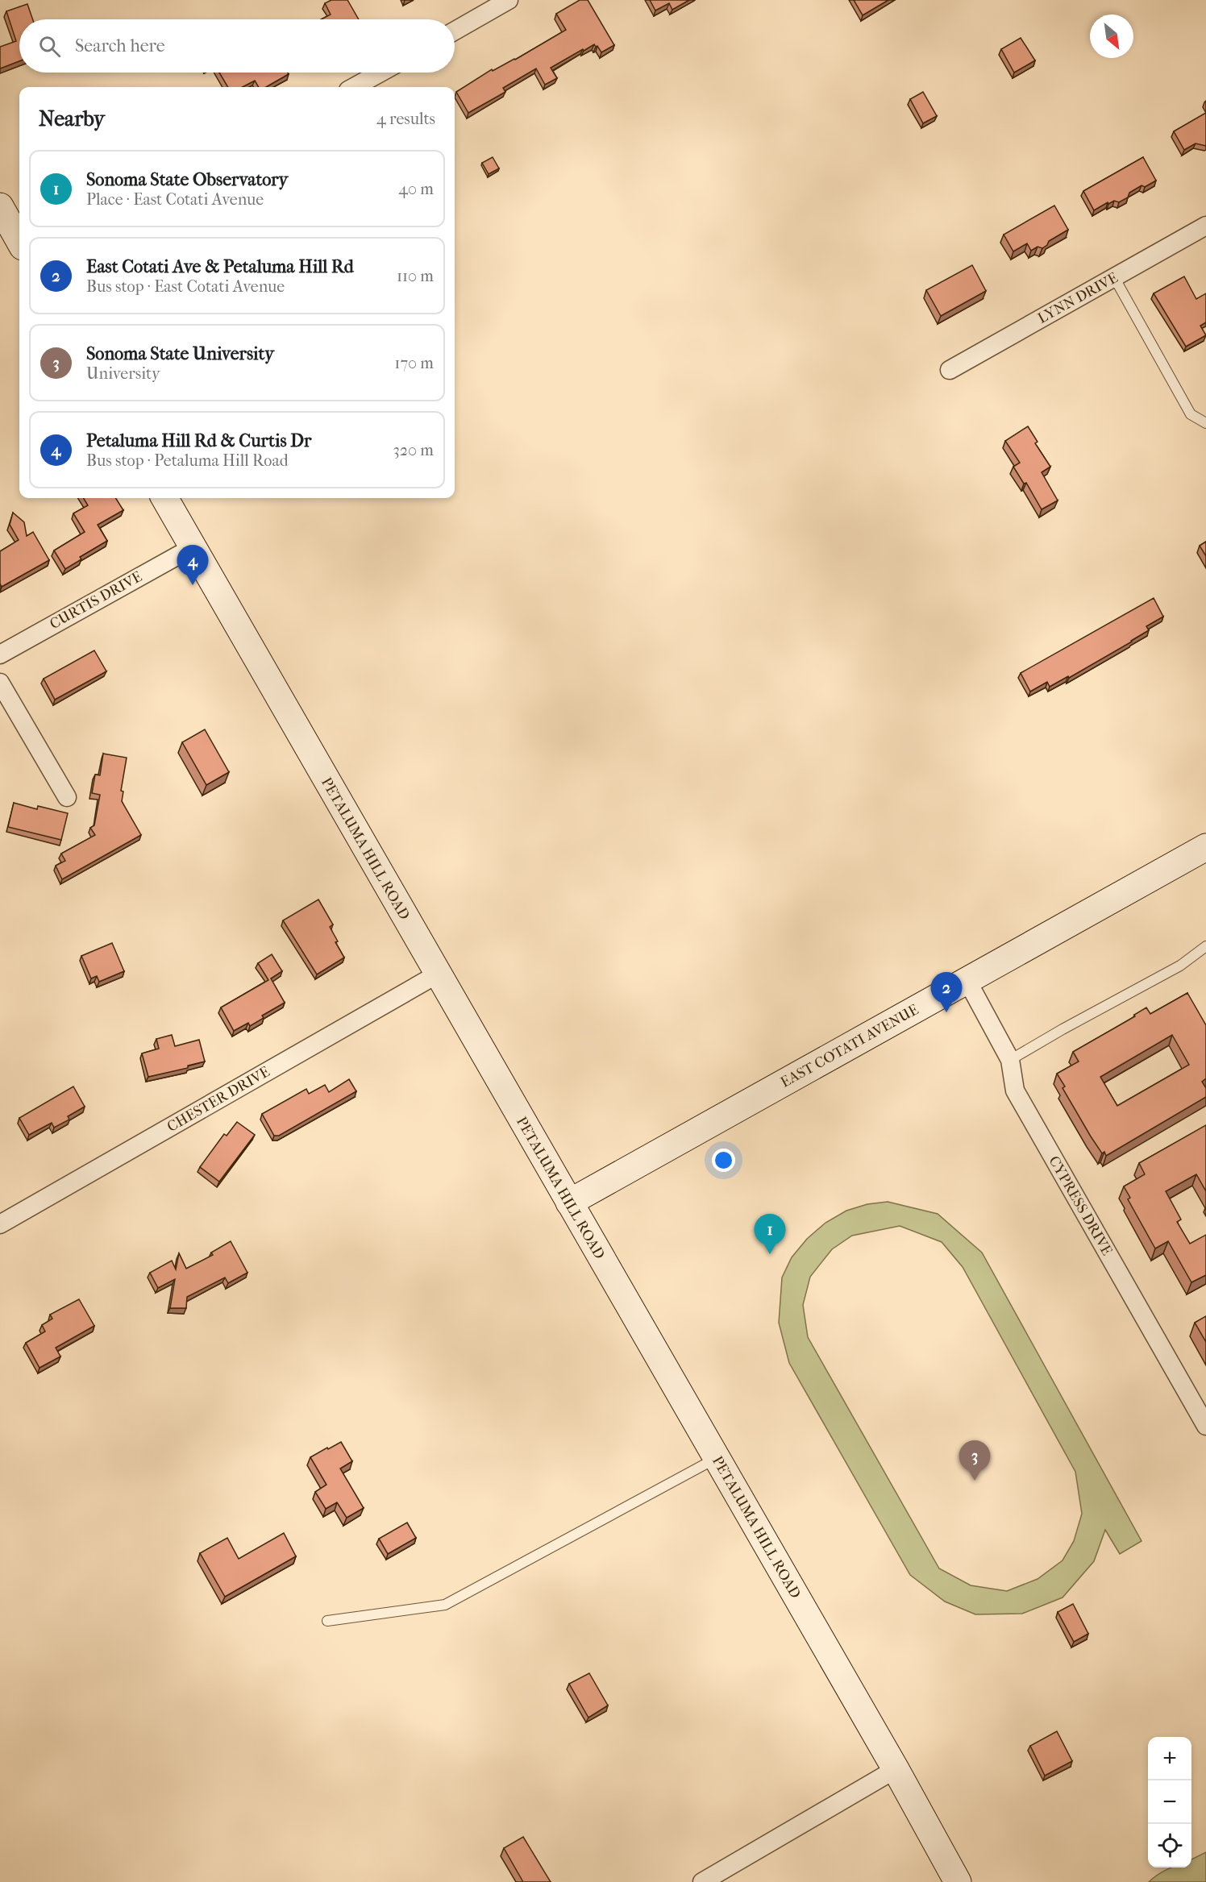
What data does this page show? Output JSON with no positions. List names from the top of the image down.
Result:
{
  "streets": {
    "main road": ["PETALUMA HILL ROAD", "EAST COTATI AVENUE"],
    "street": [
      "LYNN DRIVE",
      "CURTIS DRIVE",
      "CHESTER DRIVE",
      "CYPRESS DRIVE"
    ]
  },
  "crossings": [
    ["CURTIS DRIVE", "PETALUMA HILL ROAD"],
    ["PETALUMA HILL ROAD", "EAST COTATI AVENUE"],
    ["PETALUMA HILL ROAD", "CHESTER DRIVE"],
    ["EAST COTATI AVENUE", "CYPRESS DRIVE"]
  ],
  "north": "bottom right",
  "page": {
    "search": "Search here",
    "heading": ["Nearby", "4 results"],
    "list": [
      {
        "mark": "1",
        "name": "Sonoma State Observatory",
        "note": "Place · East Cotati Avenue",
        "value": "40 m"
      },
      {
        "mark": "2",
        "name": "East Cotati Ave & Petaluma Hill Rd",
        "note": "Bus stop · East Cotati Avenue",
        "value": "110 m"
      },
      {
        "mark": "3",
        "name": "Sonoma State University",
        "note": "University",
        "value": "170 m"
      },
      {
        "mark": "4",
        "name": "Petaluma Hill Rd & Curtis Dr",
        "note": "Bus stop · Petaluma Hill Road",
        "value": "320 m"
      }
    ],
    "pins": [
      "4",
      "2",
      "1",
      "3"
    ],
    "map_buttons": ["+", "−"]
  }
}
